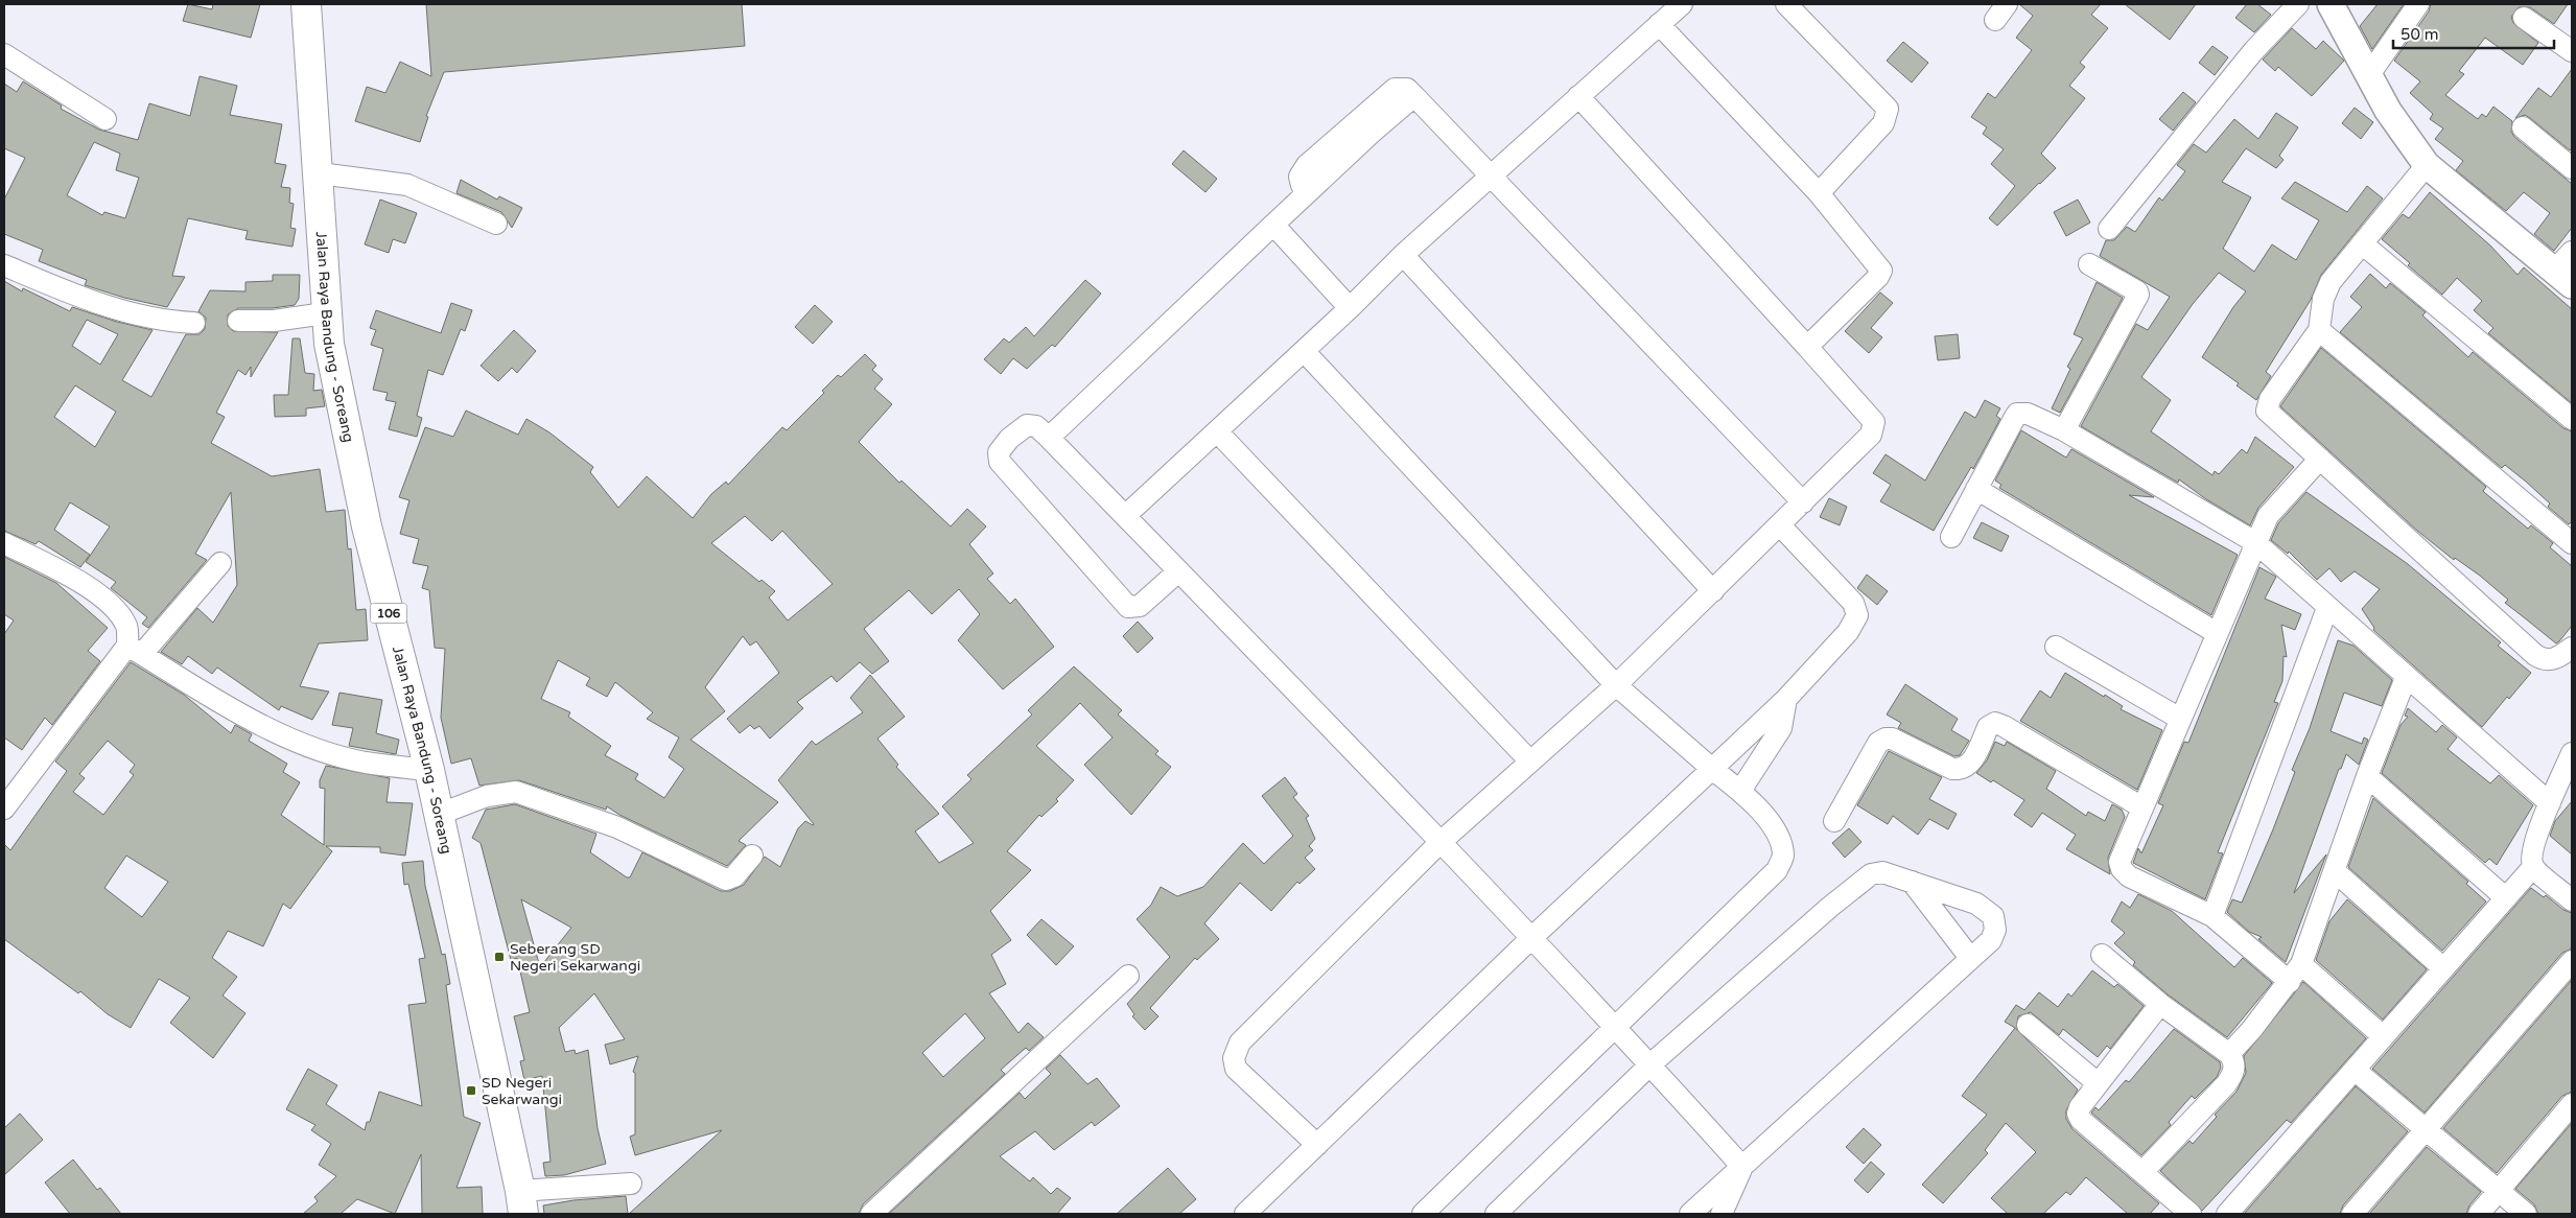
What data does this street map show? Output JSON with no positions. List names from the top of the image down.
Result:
{
  "streets": {
    "main road": ["Jalan Raya Bandung - Soreang", "106"]
  },
  "places": {
    "transit": ["Seberang SD Negeri Sekarwangi", "SD Negeri Sekarwangi"]
  },
  "scale_bar": "50 m"
}
